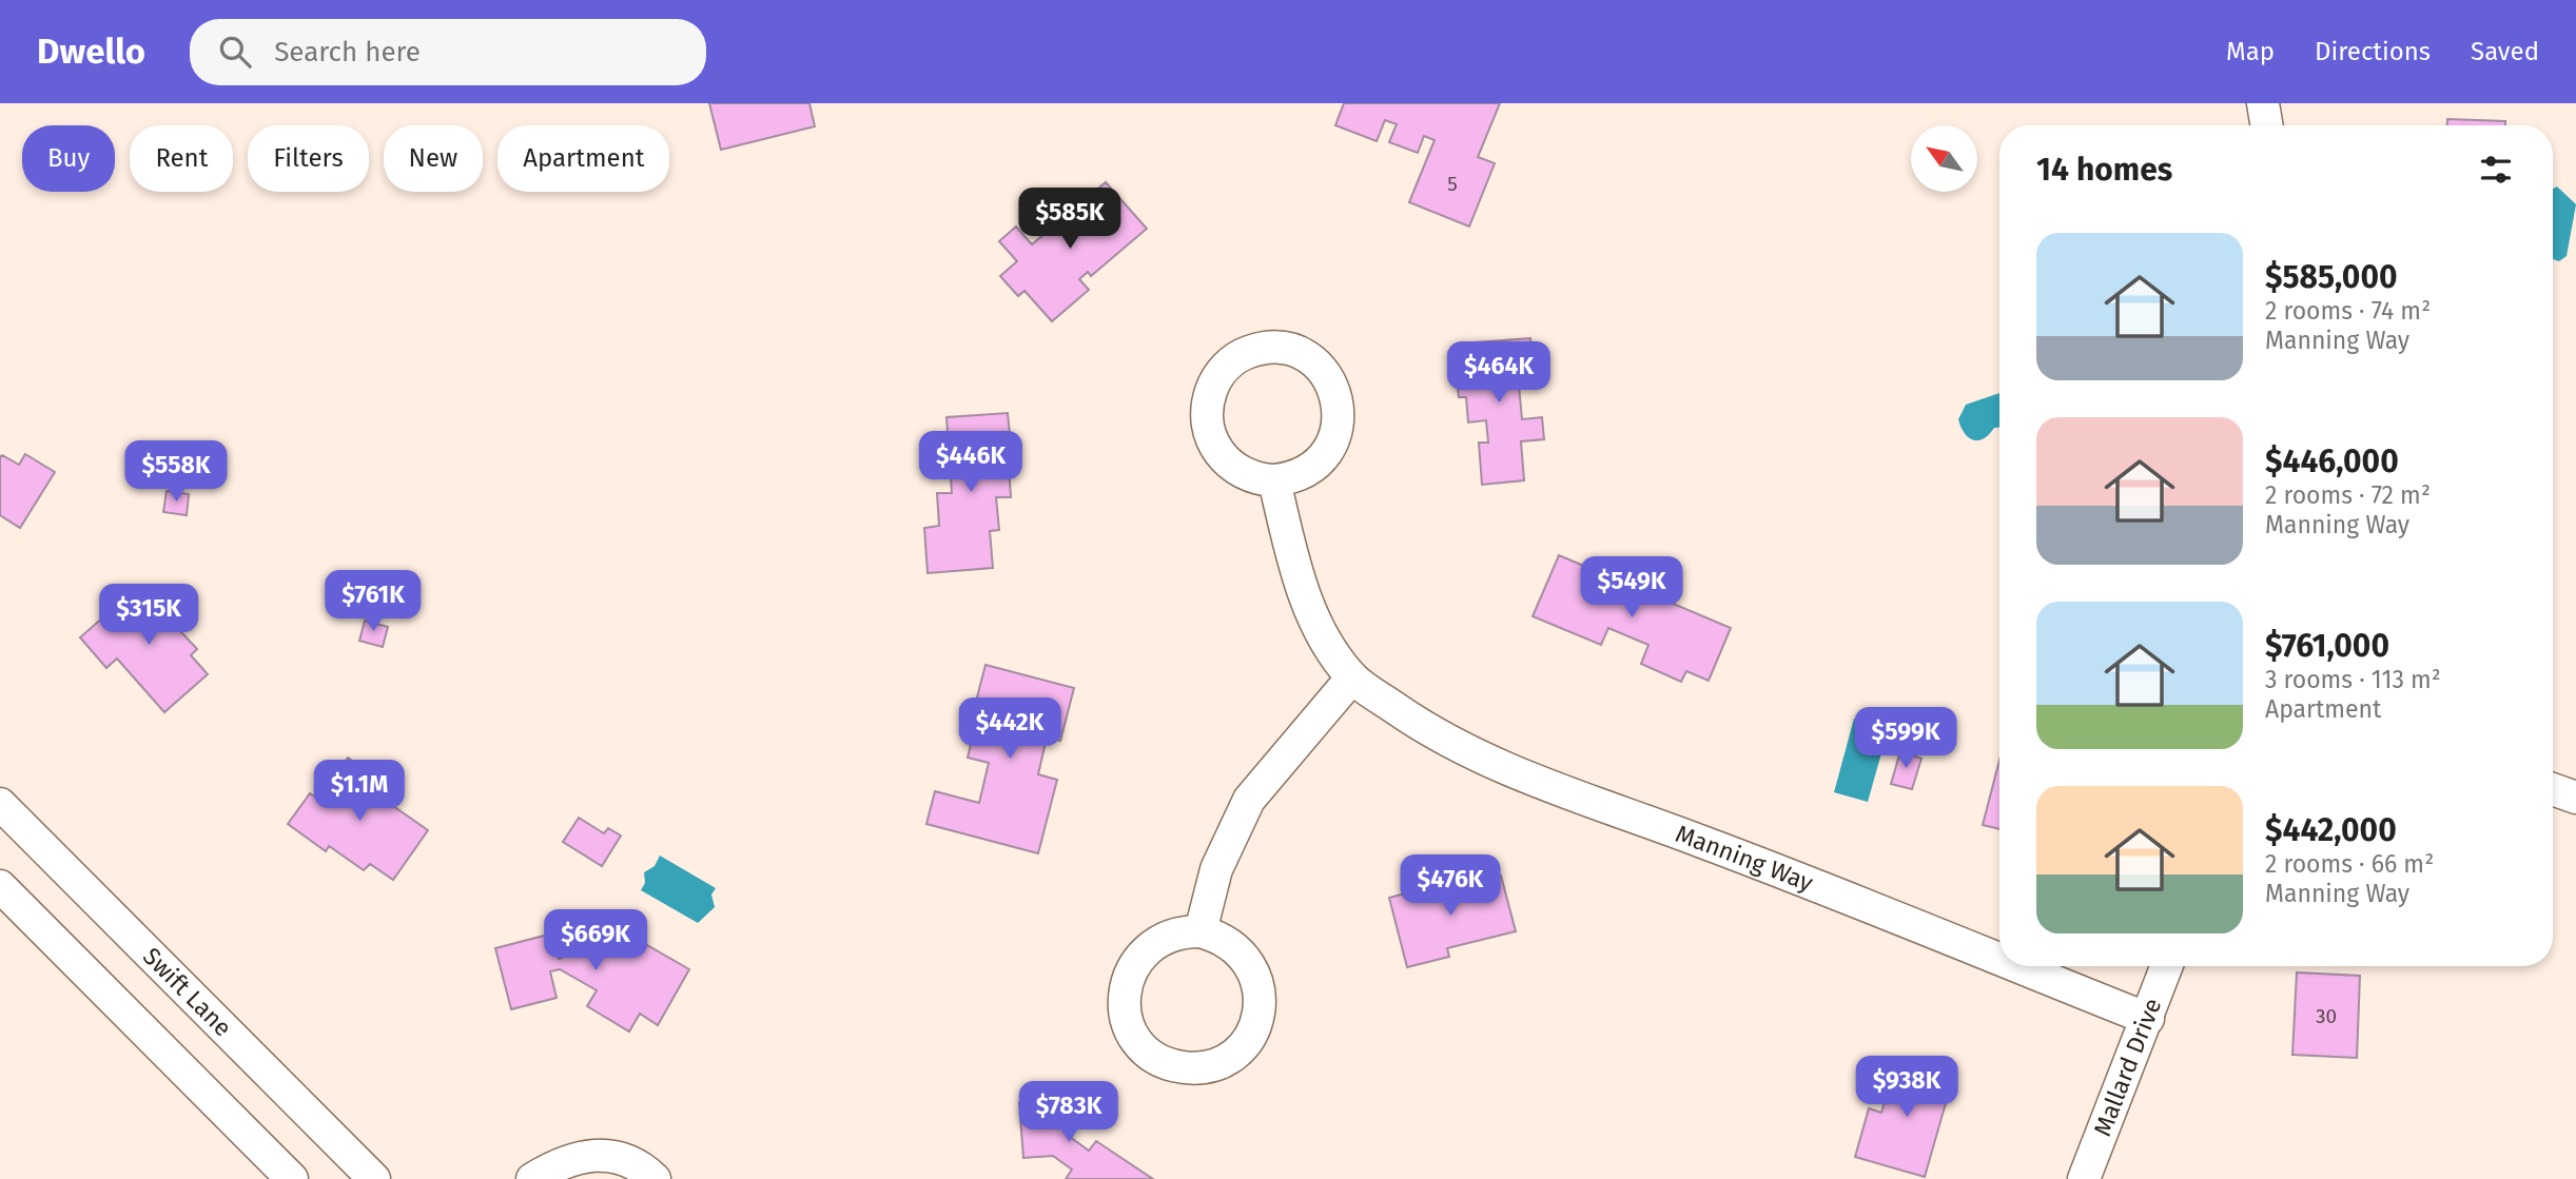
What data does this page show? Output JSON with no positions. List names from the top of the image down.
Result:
{
  "streets": {
    "street": ["Manning Way", "Swift Lane", "Mallard Drive"]
  },
  "crossings": [
    ["Manning Way", "Mallard Drive"]
  ],
  "house_numbers": ["5", "30"],
  "north": "top left",
  "page": {
    "header": "Dwello",
    "search": "Search here",
    "nav": ["Map", "Directions", "Saved"],
    "chip": [
      "Buy",
      "Rent",
      "Filters",
      "New",
      "Apartment"
    ],
    "heading": "14 homes",
    "price": [
      "$585K",
      "$464K",
      "$446K",
      "$558K",
      "$549K",
      "$761K",
      "$315K",
      "$442K",
      "$599K",
      "$1.1M",
      "$476K",
      "$669K",
      "$938K",
      "$783K"
    ],
    "list": [
      {
        "name": "$585,000",
        "note": "2 rooms · 74 m² · Manning Way"
      },
      {
        "name": "$446,000",
        "note": "2 rooms · 72 m² · Manning Way"
      },
      {
        "name": "$761,000",
        "note": "3 rooms · 113 m² · Apartment"
      },
      {
        "name": "$442,000",
        "note": "2 rooms · 66 m² · Manning Way"
      }
    ]
  }
}
